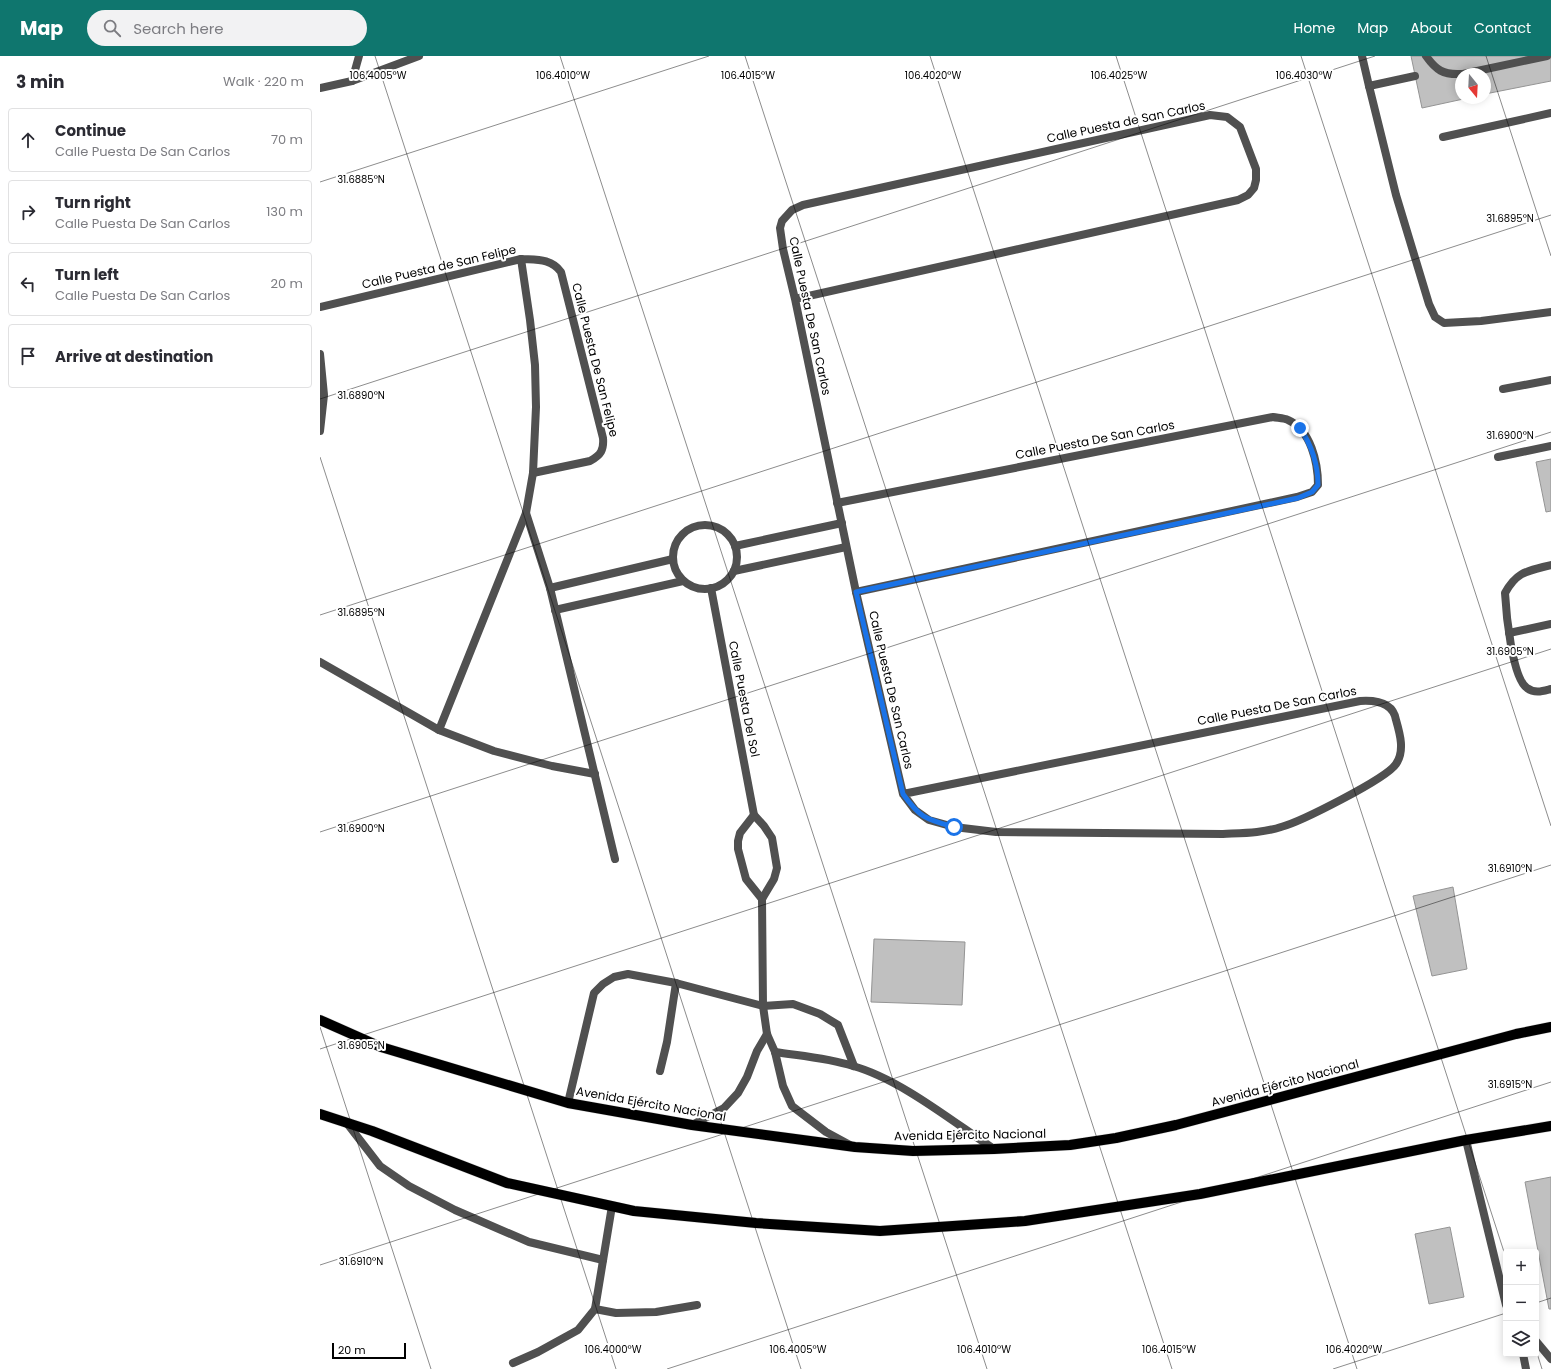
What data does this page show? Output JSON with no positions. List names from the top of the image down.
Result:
{
  "streets": {
    "main road": ["Avenida Ejército Nacional"],
    "street": [
      "Calle Puesta de San Carlos",
      "Calle Puesta de San Felipe",
      "Calle Puesta De San Carlos",
      "Calle Puesta De San Felipe",
      "Calle Puesta Del Sol"
    ]
  },
  "crossings": [
    ["Calle Puesta de San Carlos", "Calle Puesta De San Carlos"],
    ["Calle Puesta de San Felipe", "Calle Puesta De San Felipe"]
  ],
  "scale_bar": "20 m",
  "north": "bottom",
  "page": {
    "header": "Map",
    "search": "Search here",
    "nav": [
      "Home",
      "Map",
      "About",
      "Contact"
    ],
    "heading": ["3 min", "Walk · 220 m"],
    "list": [
      ["Continue", "Calle Puesta De San Carlos", "70 m"],
      ["Turn right", "Calle Puesta De San Carlos", "130 m"],
      ["Turn left", "Calle Puesta De San Carlos", "20 m"],
      "Arrive at destination"
    ],
    "map_buttons": ["+", "−"],
    "scale": "20 m"
  },
  "coordinates": [
    "106.4005°W",
    "106.4010°W",
    "106.4015°W",
    "106.4020°W",
    "106.4025°W",
    "106.4030°W",
    "31.6885°N",
    "31.6895°N",
    "31.6890°N",
    "31.6900°N",
    "31.6905°N",
    "31.6910°N",
    "31.6915°N",
    "106.4000°W"
  ]
}
